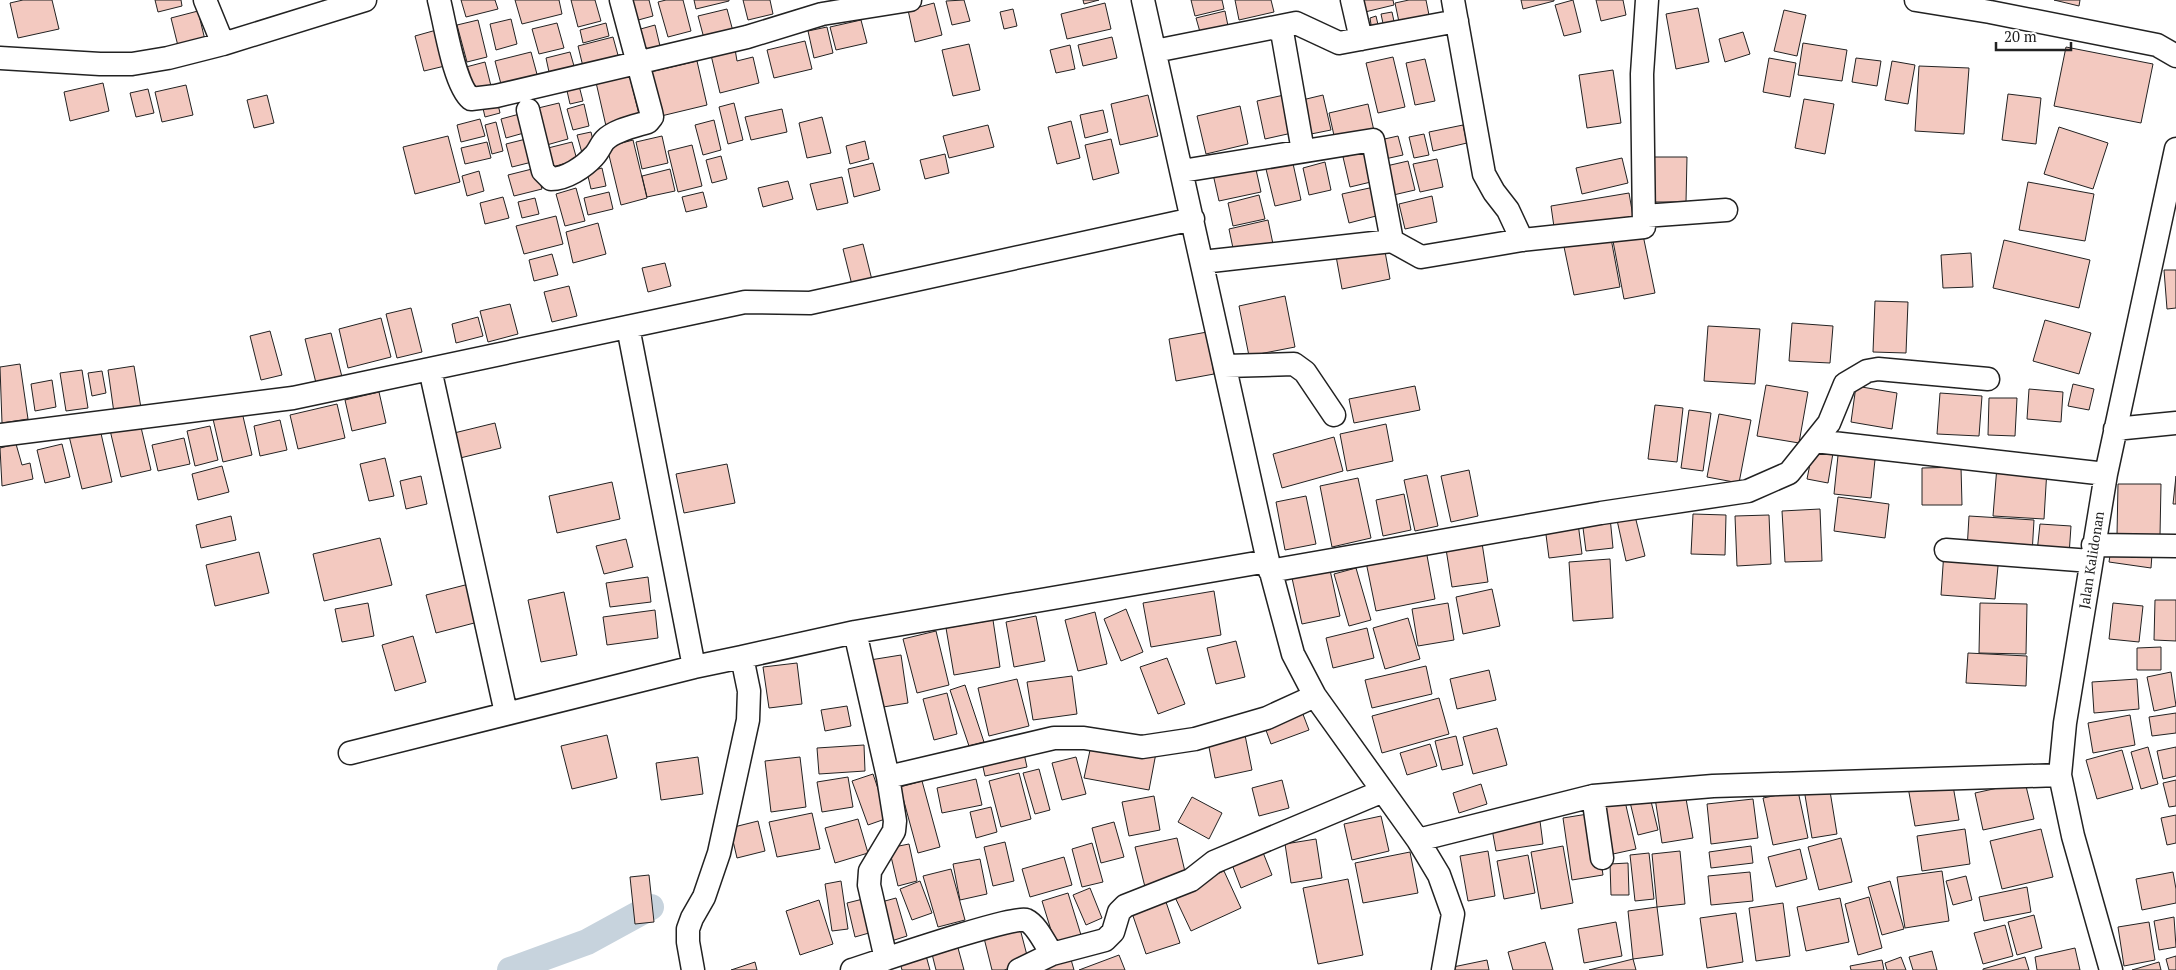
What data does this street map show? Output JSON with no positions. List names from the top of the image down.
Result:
{
  "streets": {
    "street": ["Jalan Kalidonan"]
  },
  "scale_bar": "20 m"
}
